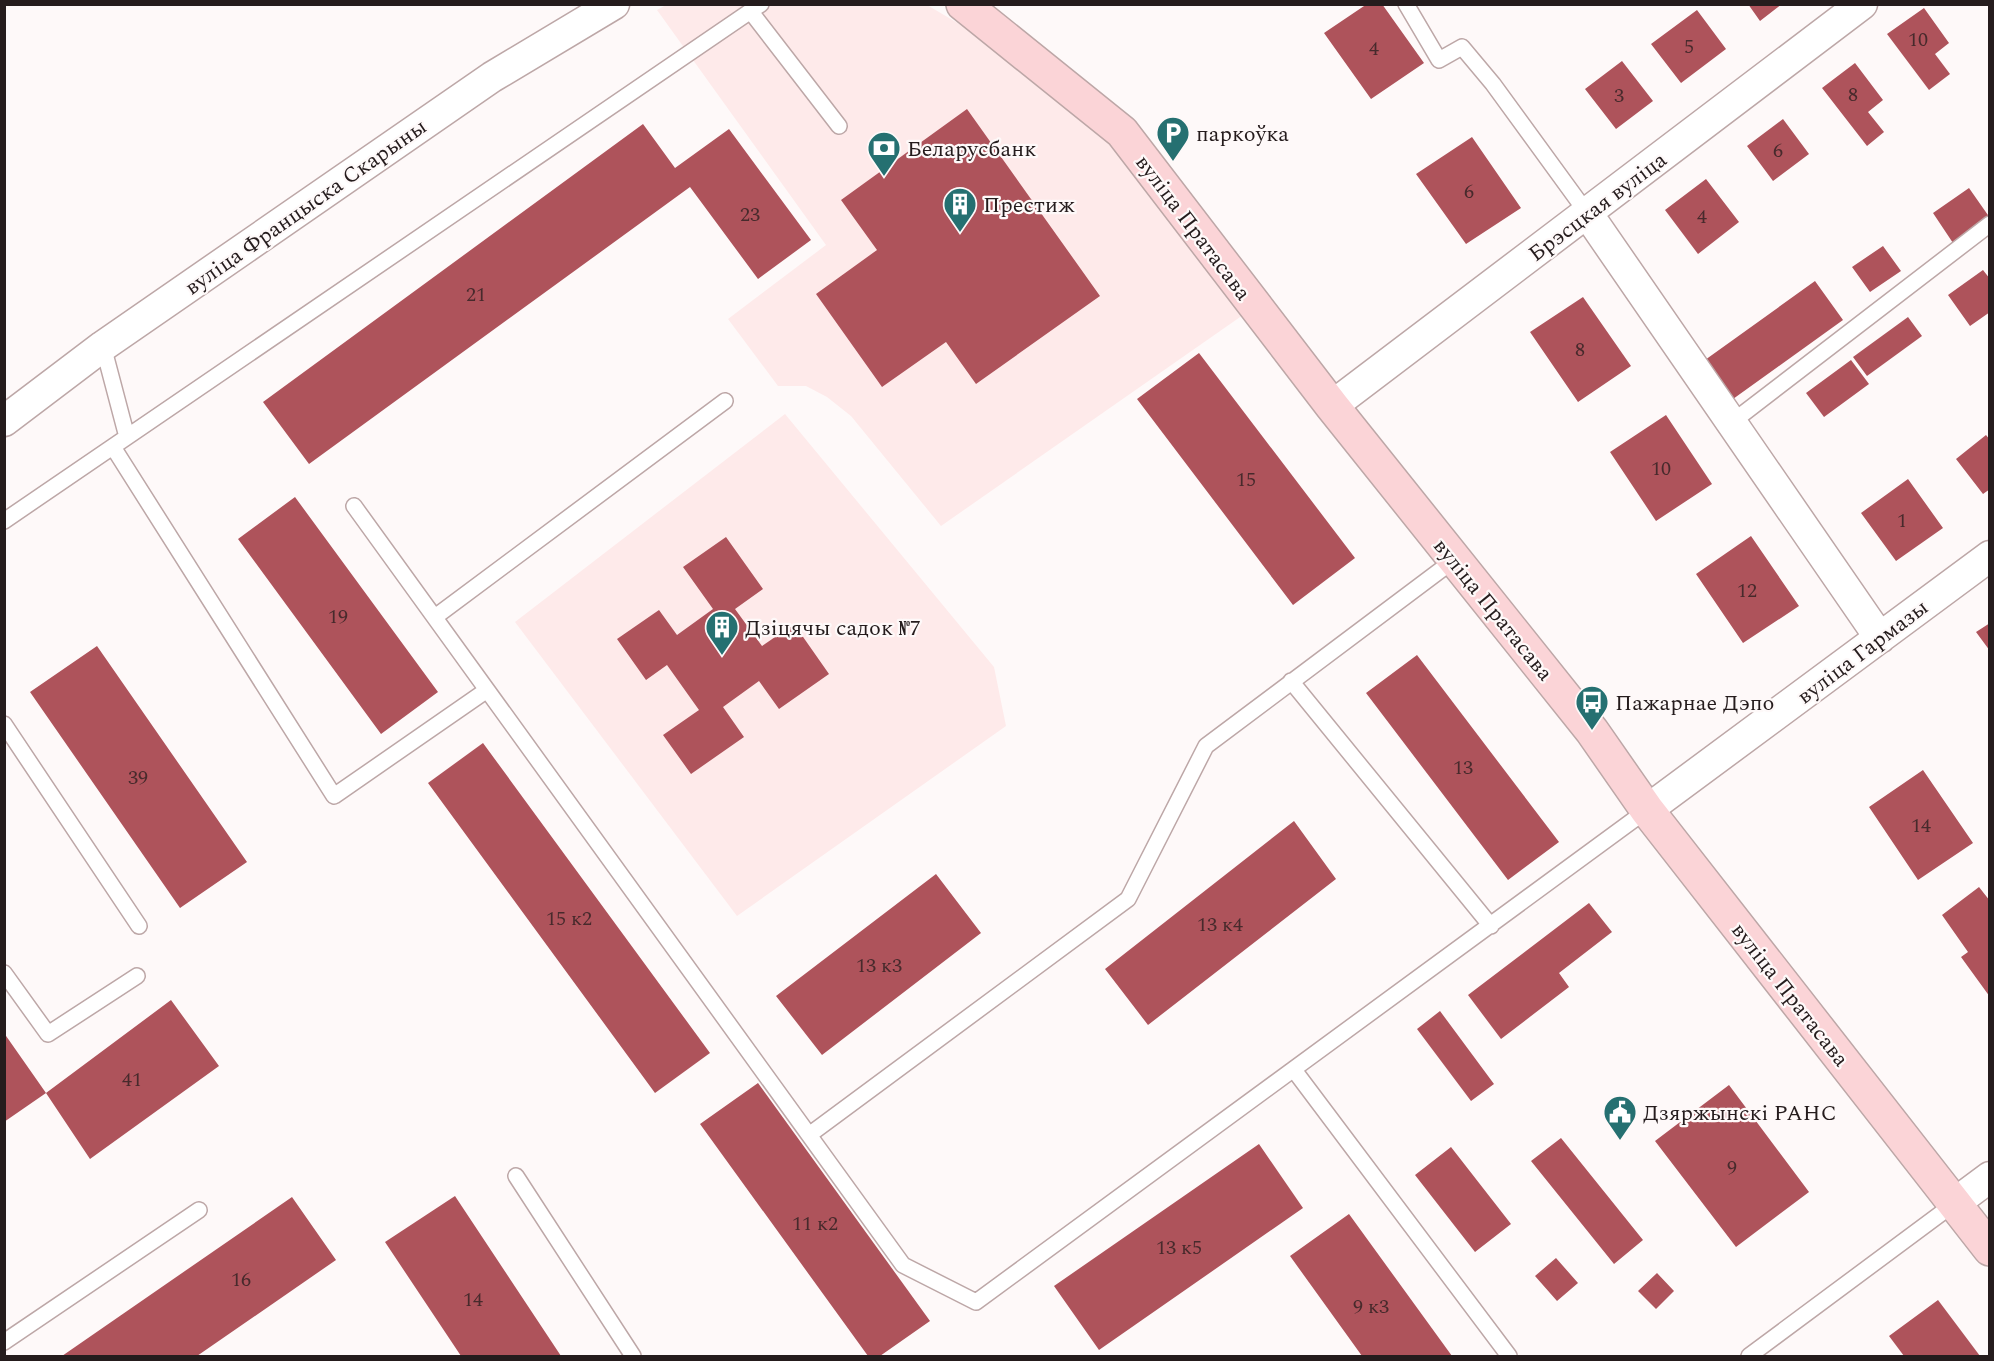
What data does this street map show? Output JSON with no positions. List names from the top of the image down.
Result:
{
  "streets": {
    "main road": ["вуліца Пратасава"],
    "street": ["вуліца Францыска Скарыны", "Брэсцкая вуліца", "вуліца Гармазы"]
  },
  "crossings": [
    ["Брэсцкая вуліца", "вуліца Пратасава"],
    ["вуліца Пратасава", "вуліца Гармазы"]
  ],
  "places": {
    "parking": ["паркоўка"],
    "bank": ["Беларусбанк"],
    "building": ["Престиж", "Дзіцячы садок №7"],
    "bus stop": ["Пажарнае Дэпо"],
    "public building": ["Дзяржынскі РАНС"]
  },
  "house_numbers": [
    "10",
    "5",
    "4",
    "8",
    "3",
    "6",
    "6",
    "23",
    "4",
    "21",
    "8",
    "10",
    "15",
    "1",
    "12",
    "19",
    "13",
    "39",
    "14",
    "15 к2",
    "13 к4",
    "13 к3",
    "41",
    "9",
    "11 к2",
    "13 к5",
    "16",
    "14",
    "9 к3"
  ]
}
